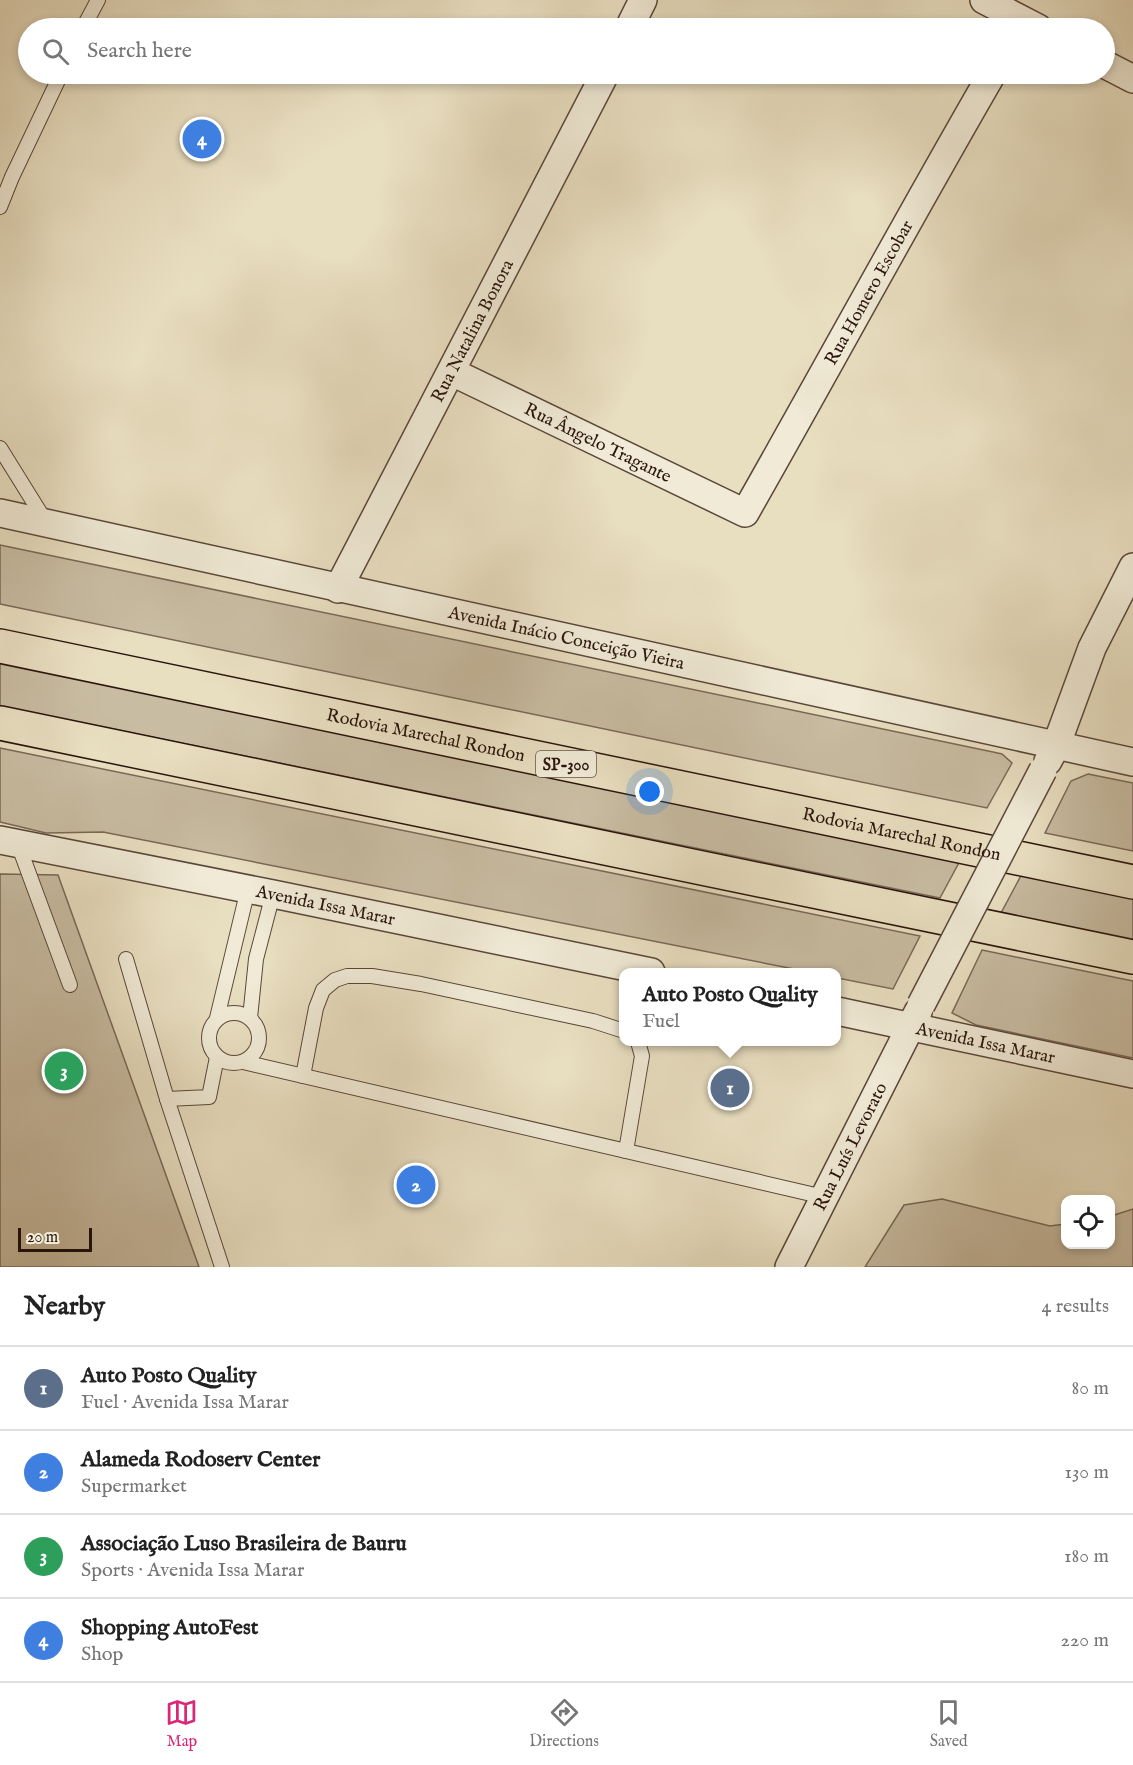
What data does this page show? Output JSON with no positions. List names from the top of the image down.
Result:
{
  "streets": {
    "highway": ["Rodovia Marechal Rondon", "SP-300"],
    "street": [
      "Rua Homero Escobar",
      "Rua Natalina Bonora",
      "Rua Ângelo Tragante",
      "Avenida Inácio Conceição Vieira",
      "Avenida Issa Marar",
      "Rua Luís Levorato"
    ]
  },
  "crossings": [
    ["Rua Homero Escobar", "Rua Ângelo Tragante"],
    ["Rua Natalina Bonora", "Rua Ângelo Tragante"],
    ["Rua Natalina Bonora", "Avenida Inácio Conceição Vieira"],
    ["Avenida Inácio Conceição Vieira", "Rua Luís Levorato"],
    ["Avenida Issa Marar", "Rua Luís Levorato"]
  ],
  "scale_bar": "20 m",
  "page": {
    "search": "Search here",
    "pins": [
      "4",
      "3",
      "1",
      "2"
    ],
    "popup": ["Auto Posto Quality", "Fuel"],
    "scale": "20 m",
    "heading": ["Nearby", "4 results"],
    "list": [
      {
        "mark": "1",
        "name": "Auto Posto Quality",
        "note": "Fuel · Avenida Issa Marar",
        "value": "80 m"
      },
      {
        "mark": "2",
        "name": "Alameda Rodoserv Center",
        "note": "Supermarket",
        "value": "130 m"
      },
      {
        "mark": "3",
        "name": "Associação Luso Brasileira de Bauru",
        "note": "Sports · Avenida Issa Marar",
        "value": "180 m"
      },
      {
        "mark": "4",
        "name": "Shopping AutoFest",
        "note": "Shop",
        "value": "220 m"
      }
    ],
    "nav": ["Map", "Directions", "Saved"]
  }
}
